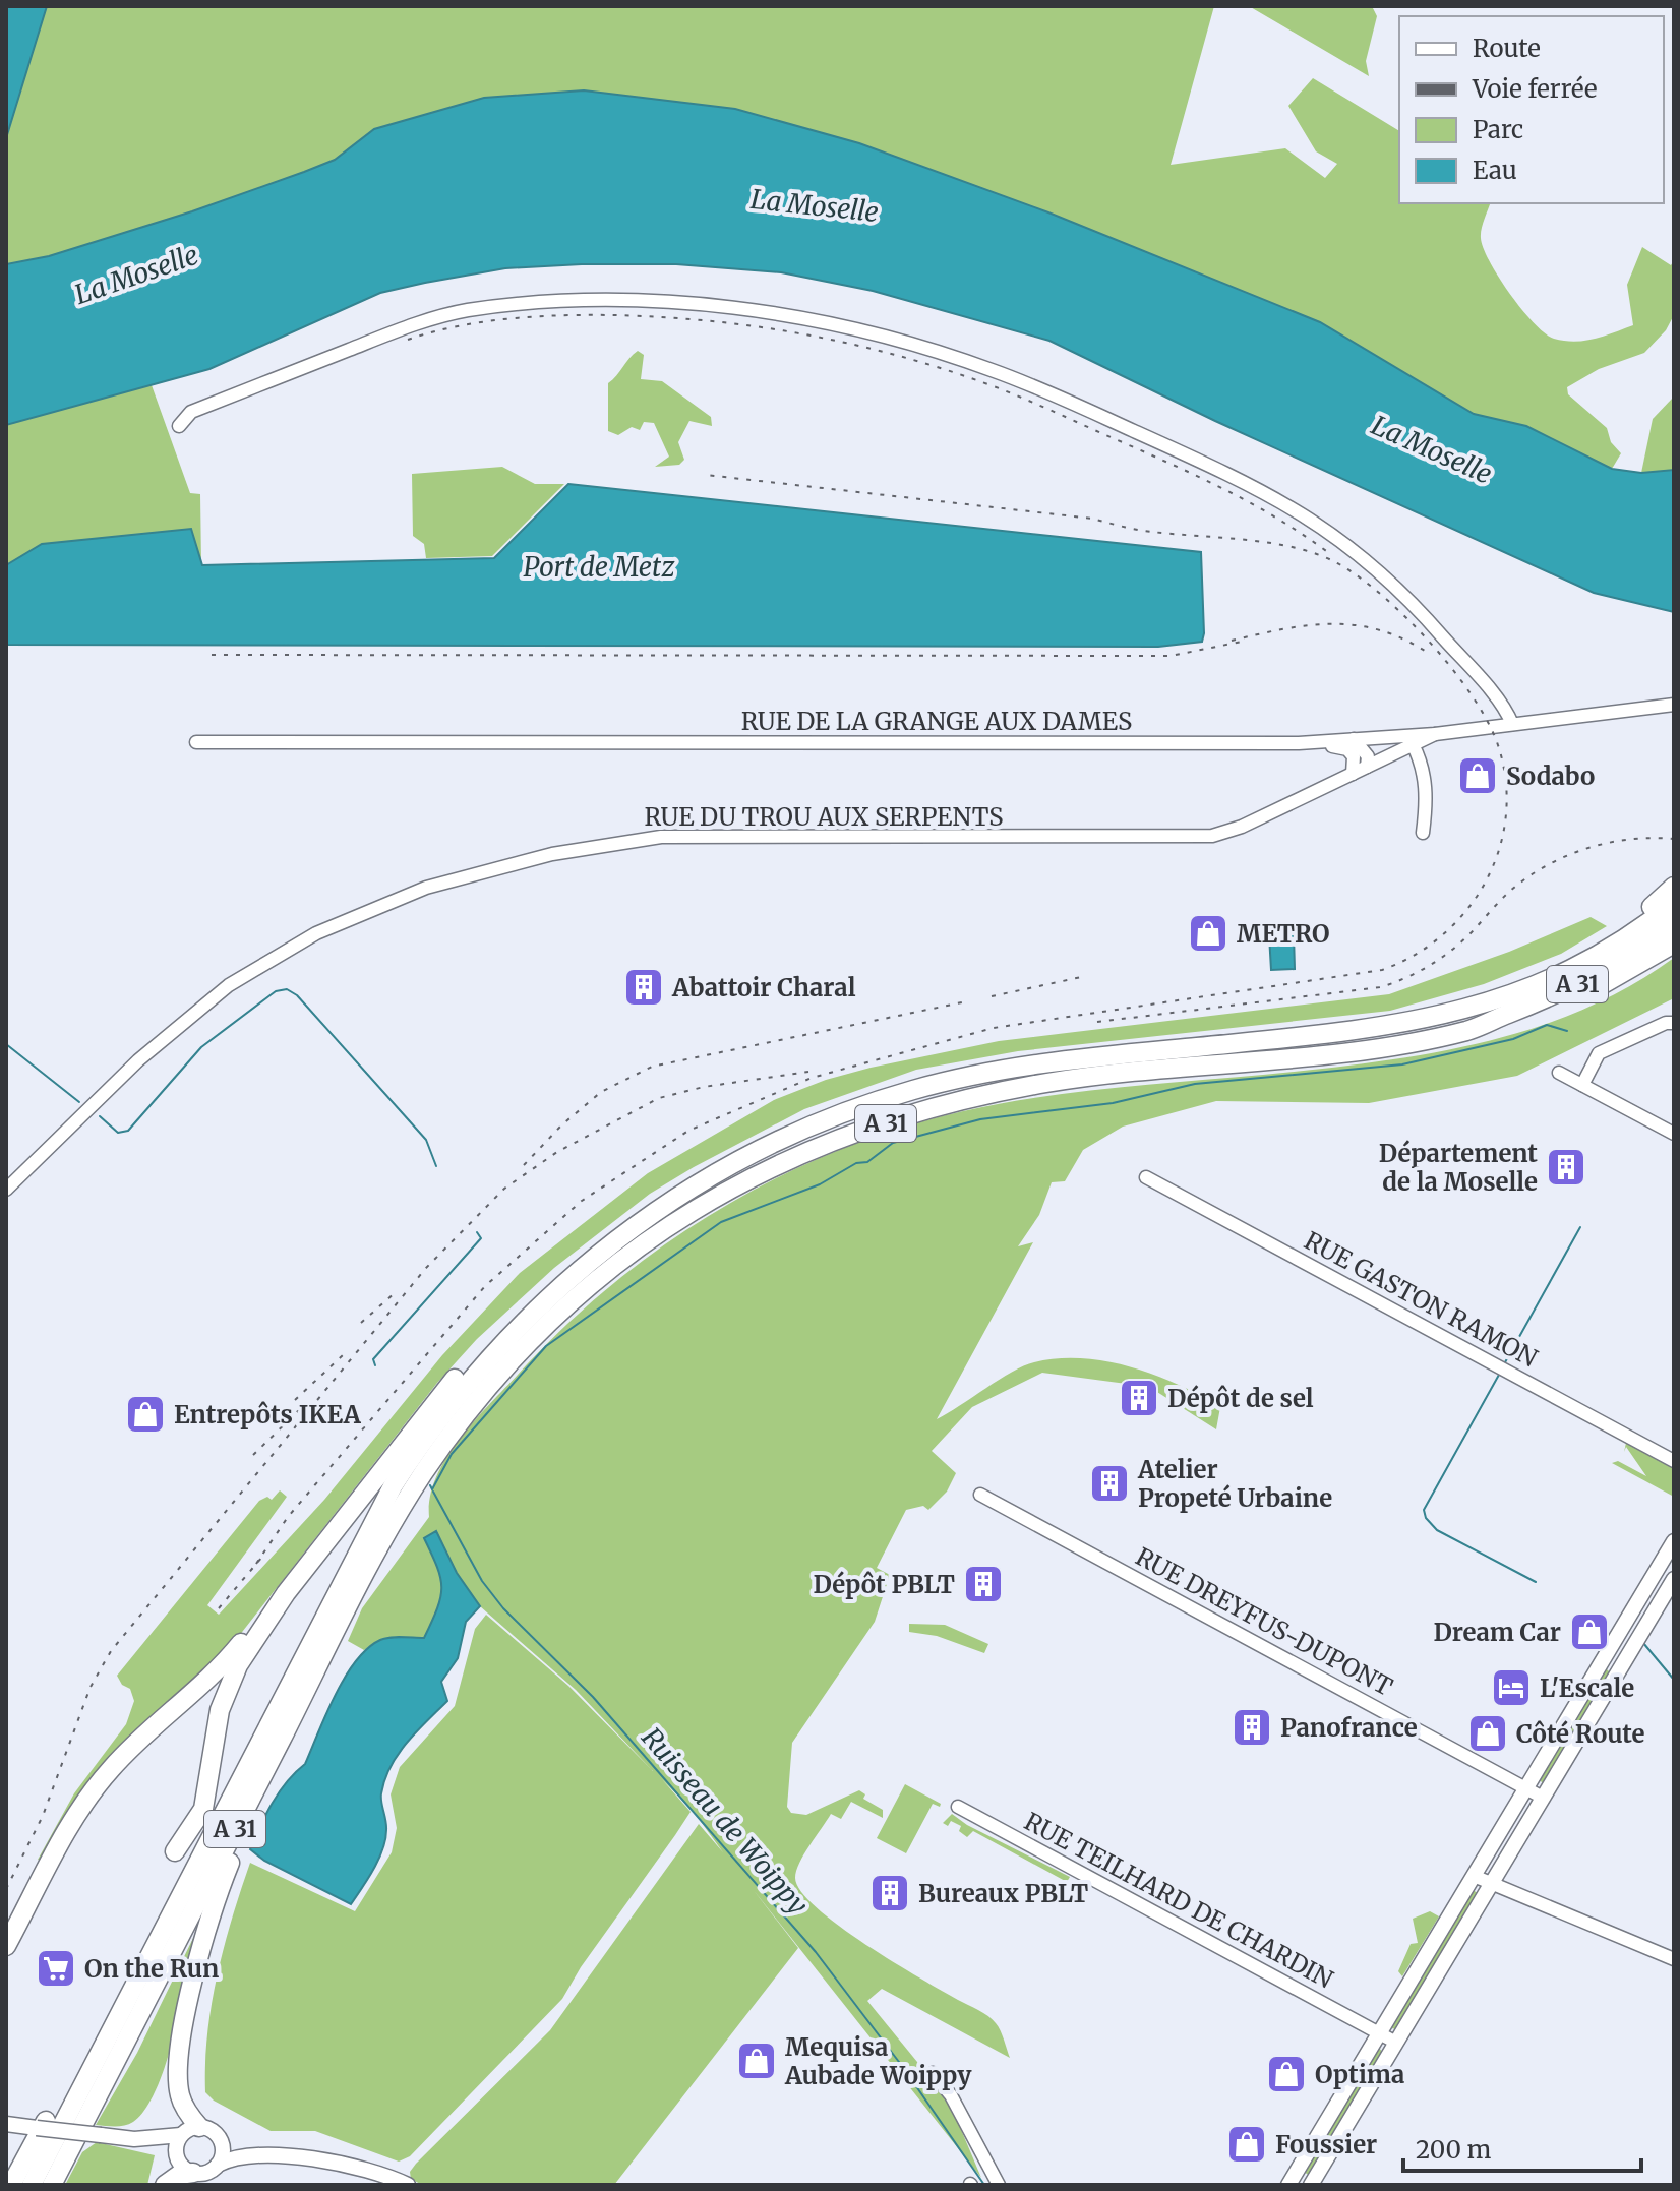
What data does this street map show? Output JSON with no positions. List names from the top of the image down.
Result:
{
  "streets": {
    "highway": ["A 31"],
    "street": [
      "RUE DE LA GRANGE AUX DAMES",
      "RUE DU TROU AUX SERPENTS",
      "RUE GASTON RAMON",
      "RUE DREYFUS-DUPONT",
      "RUE TEILHARD DE CHARDIN"
    ]
  },
  "crossings": [
    ["RUE DE LA GRANGE AUX DAMES", "RUE DU TROU AUX SERPENTS"]
  ],
  "water": ["La Moselle", "Port de Metz", "Ruisseau de Woippy"],
  "places": {
    "shop": [
      "Sodabo",
      "METRO",
      "Entrepôts IKEA",
      "Dream Car",
      "Côté Route",
      "Mequisa Aubade Woippy",
      "Optima",
      "Foussier"
    ],
    "building": [
      "Abattoir Charal",
      "Département de la Moselle",
      "Dépôt de sel",
      "Atelier Propeté Urbaine",
      "Dépôt PBLT",
      "Panofrance",
      "Bureaux PBLT"
    ],
    "hotel": ["L'Escale"],
    "supermarket": ["On the Run"]
  },
  "legend": [
    "Route",
    "Voie ferrée",
    "Parc",
    "Eau"
  ],
  "scale_bar": "200 m"
}
